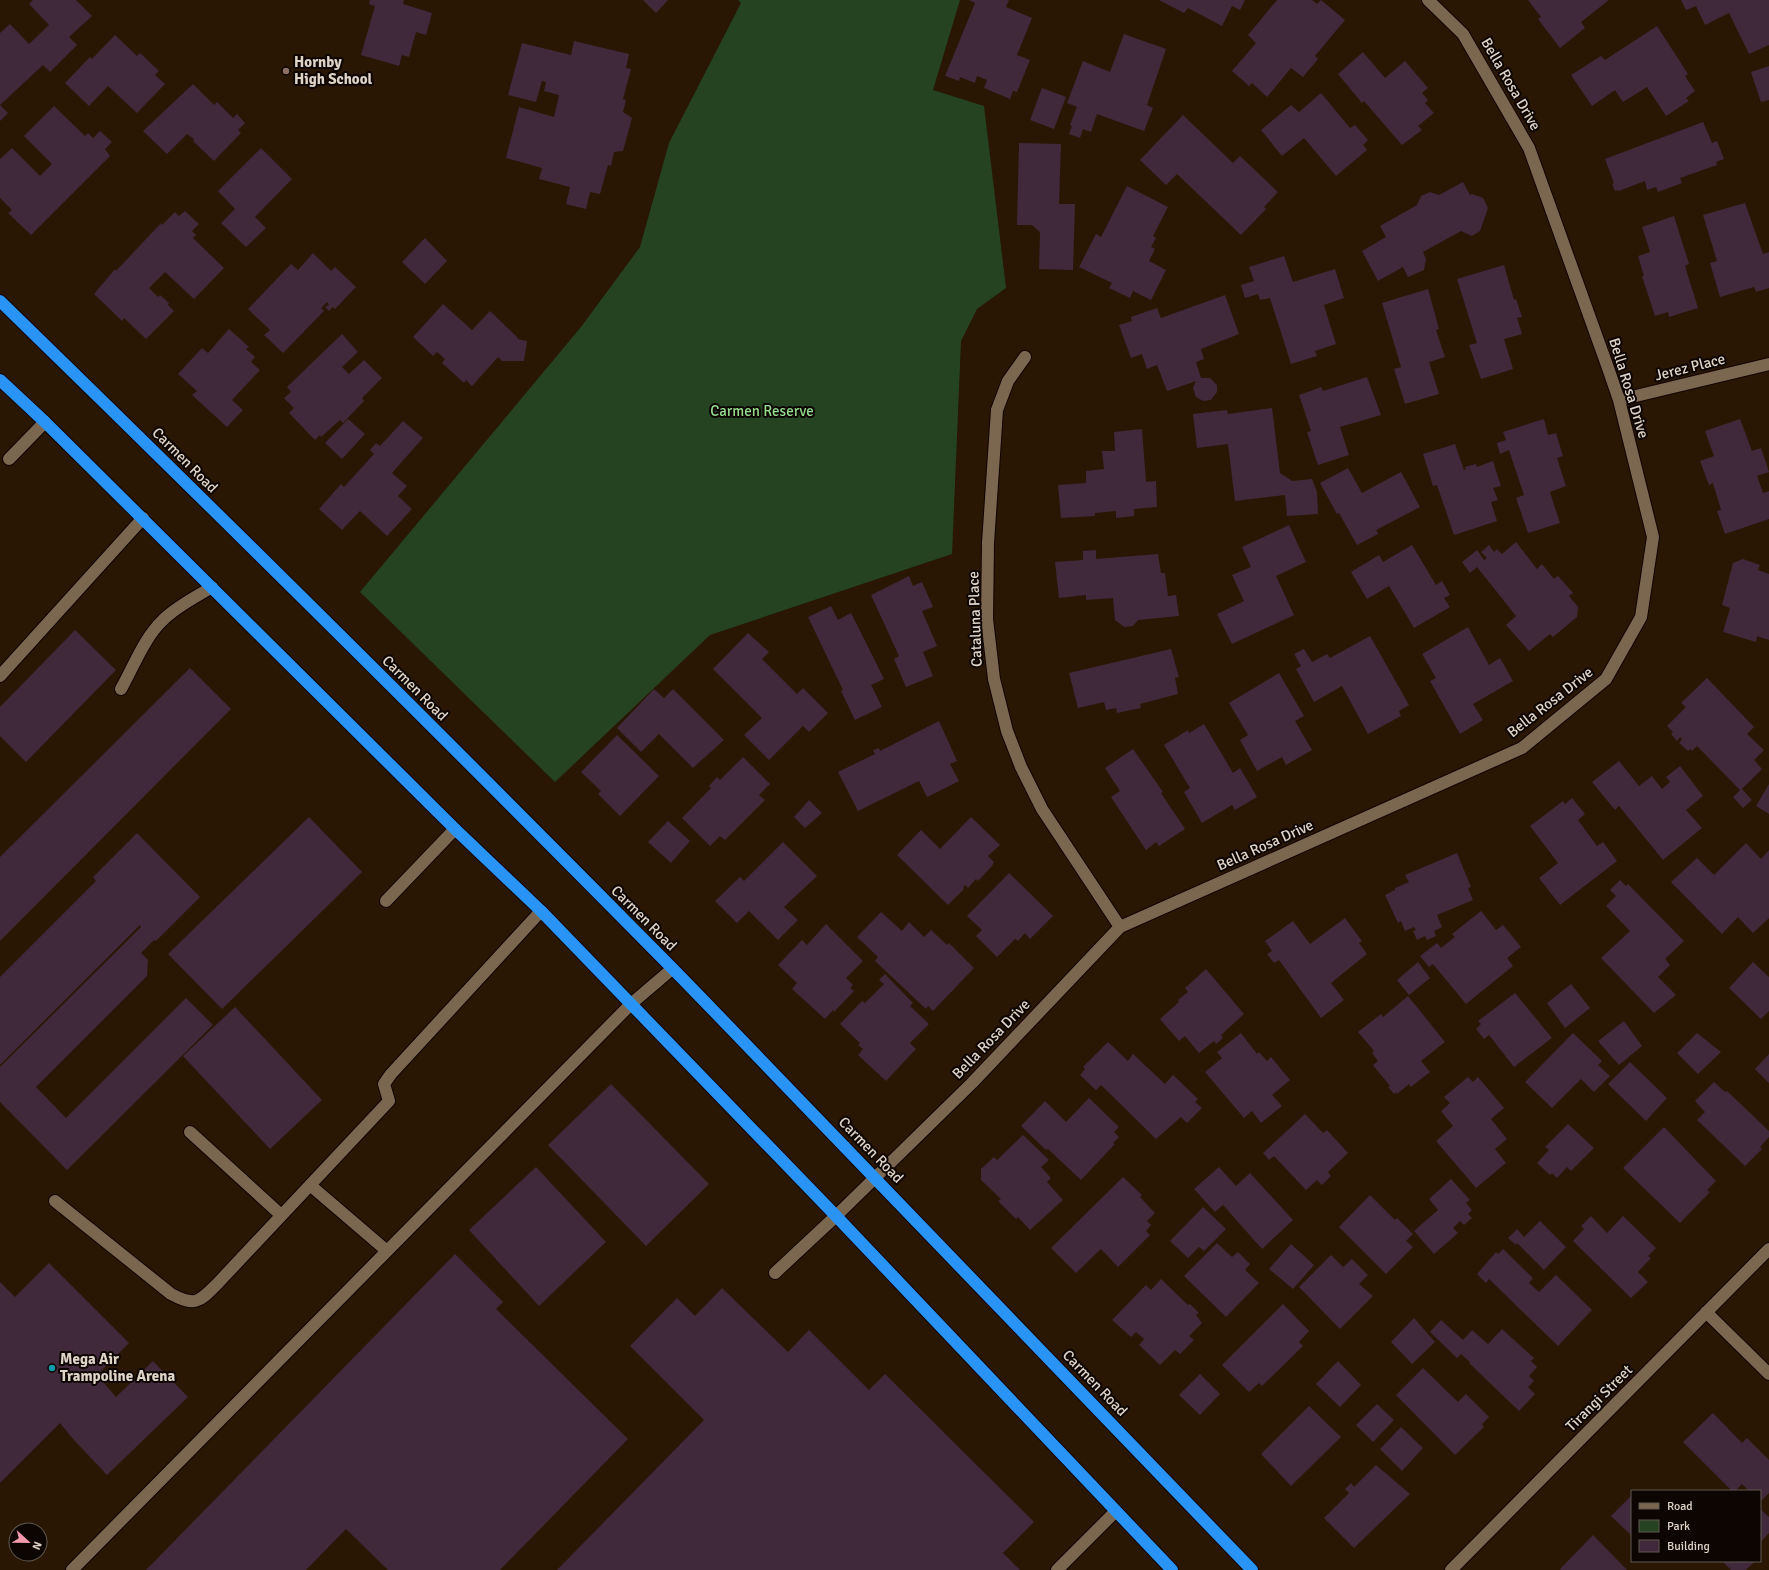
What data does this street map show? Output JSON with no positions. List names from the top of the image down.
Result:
{
  "streets": {
    "highway": ["Carmen Road"],
    "street": [
      "Bella Rosa Drive",
      "Jerez Place",
      "Cataluna Place",
      "Tirangi Street"
    ]
  },
  "crossings": [
    ["Bella Rosa Drive", "Jerez Place"],
    ["Bella Rosa Drive", "Carmen Road"],
    ["Bella Rosa Drive", "Cataluna Place"]
  ],
  "parks": ["Carmen Reserve"],
  "places": ["Hornby High School", "Mega Air Trampoline Arena"],
  "legend": ["Road", "Park", "Building"],
  "north": "right"
}
